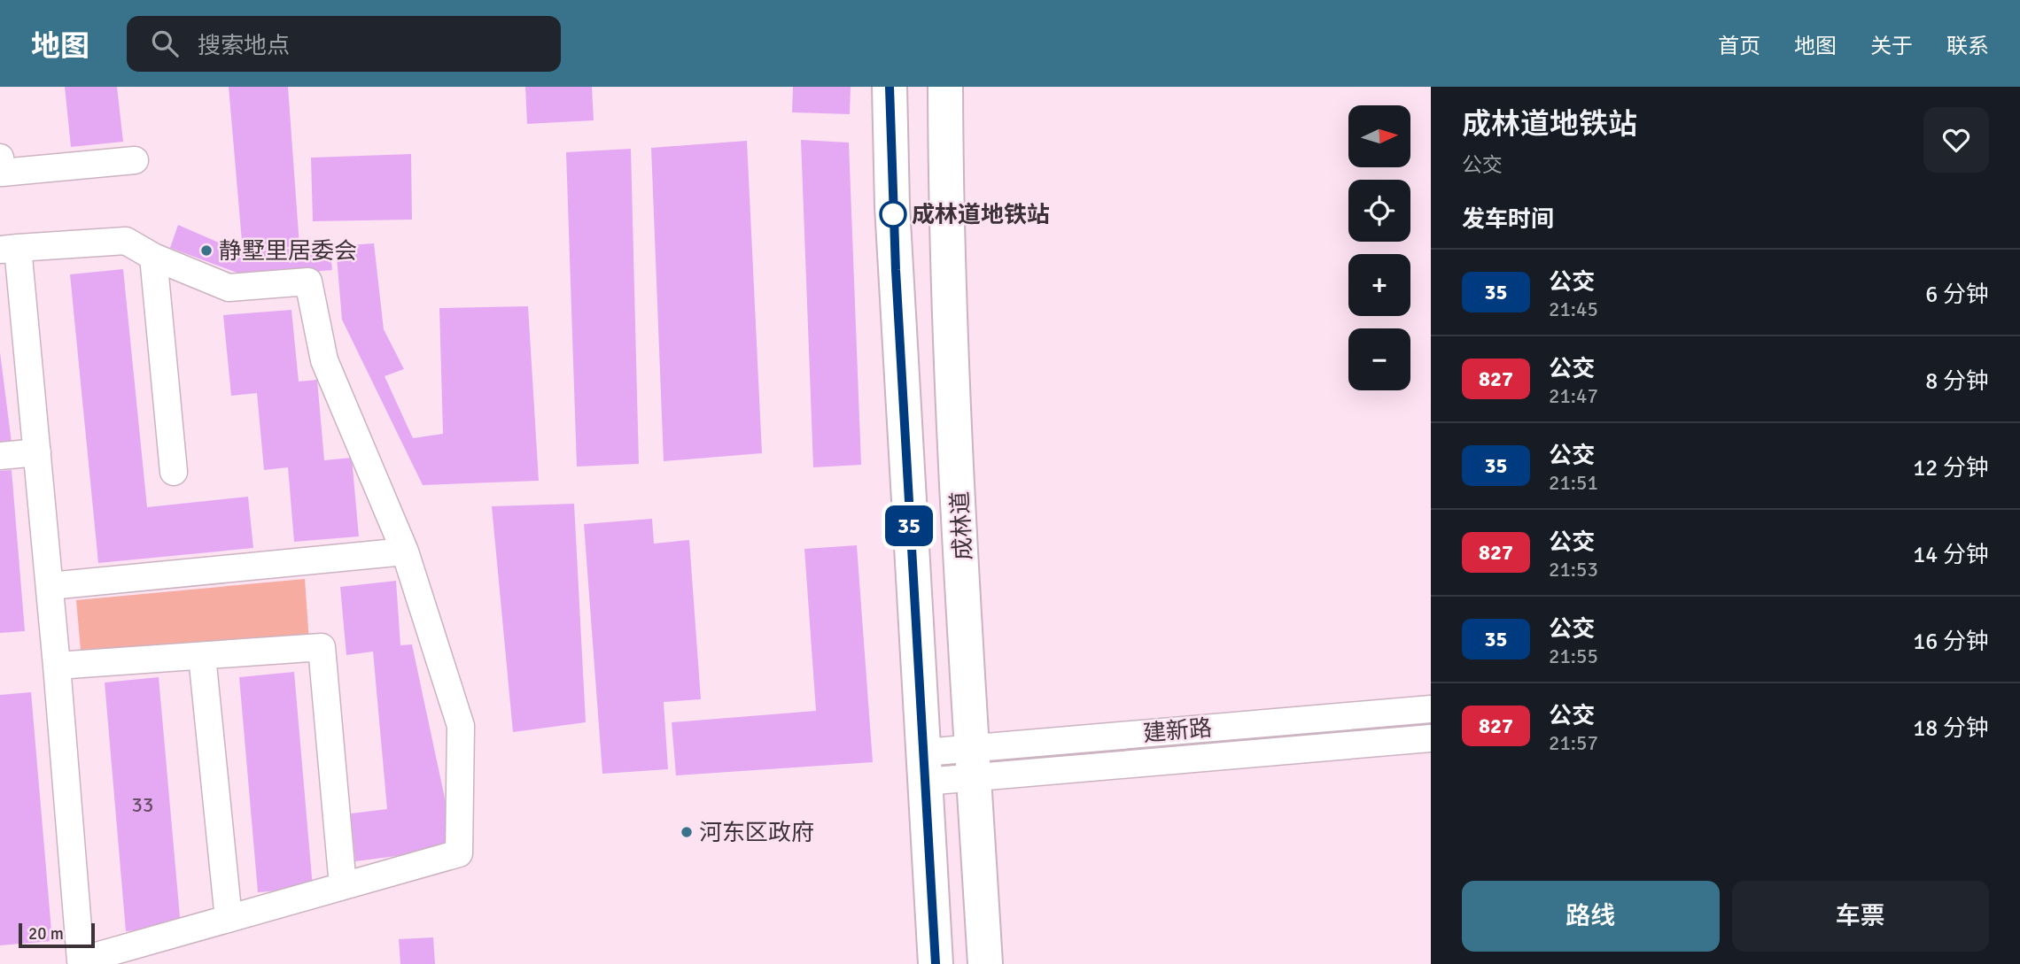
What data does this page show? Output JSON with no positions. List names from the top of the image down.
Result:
{
  "streets": {
    "main road": ["成林道"],
    "street": ["建新路"]
  },
  "crossings": [
    ["成林道", "建新路"]
  ],
  "places": ["成林道地铁站", "静墅里居委会", "河东区政府"],
  "lines": ["bus line 35"],
  "house_numbers": ["33"],
  "scale_bar": "20 m",
  "north": "right",
  "page": {
    "header": "地图",
    "search": "搜索地点",
    "nav": [
      "首页",
      "地图",
      "关于",
      "联系"
    ],
    "on_map": "35",
    "heading": [
      ["成林道地铁站", "公交"],
      "发车时间"
    ],
    "map_buttons": ["+", "−"],
    "list": [
      {
        "mark": "35",
        "name": "公交",
        "note": "21:45",
        "value": "6 分钟"
      },
      {
        "mark": "827",
        "name": "公交",
        "note": "21:47",
        "value": "8 分钟"
      },
      {
        "mark": "35",
        "name": "公交",
        "note": "21:51",
        "value": "12 分钟"
      },
      {
        "mark": "827",
        "name": "公交",
        "note": "21:53",
        "value": "14 分钟"
      },
      {
        "mark": "35",
        "name": "公交",
        "note": "21:55",
        "value": "16 分钟"
      },
      {
        "mark": "827",
        "name": "公交",
        "note": "21:57",
        "value": "18 分钟"
      }
    ],
    "buttons": ["路线", "车票"],
    "scale": "20 m"
  }
}
